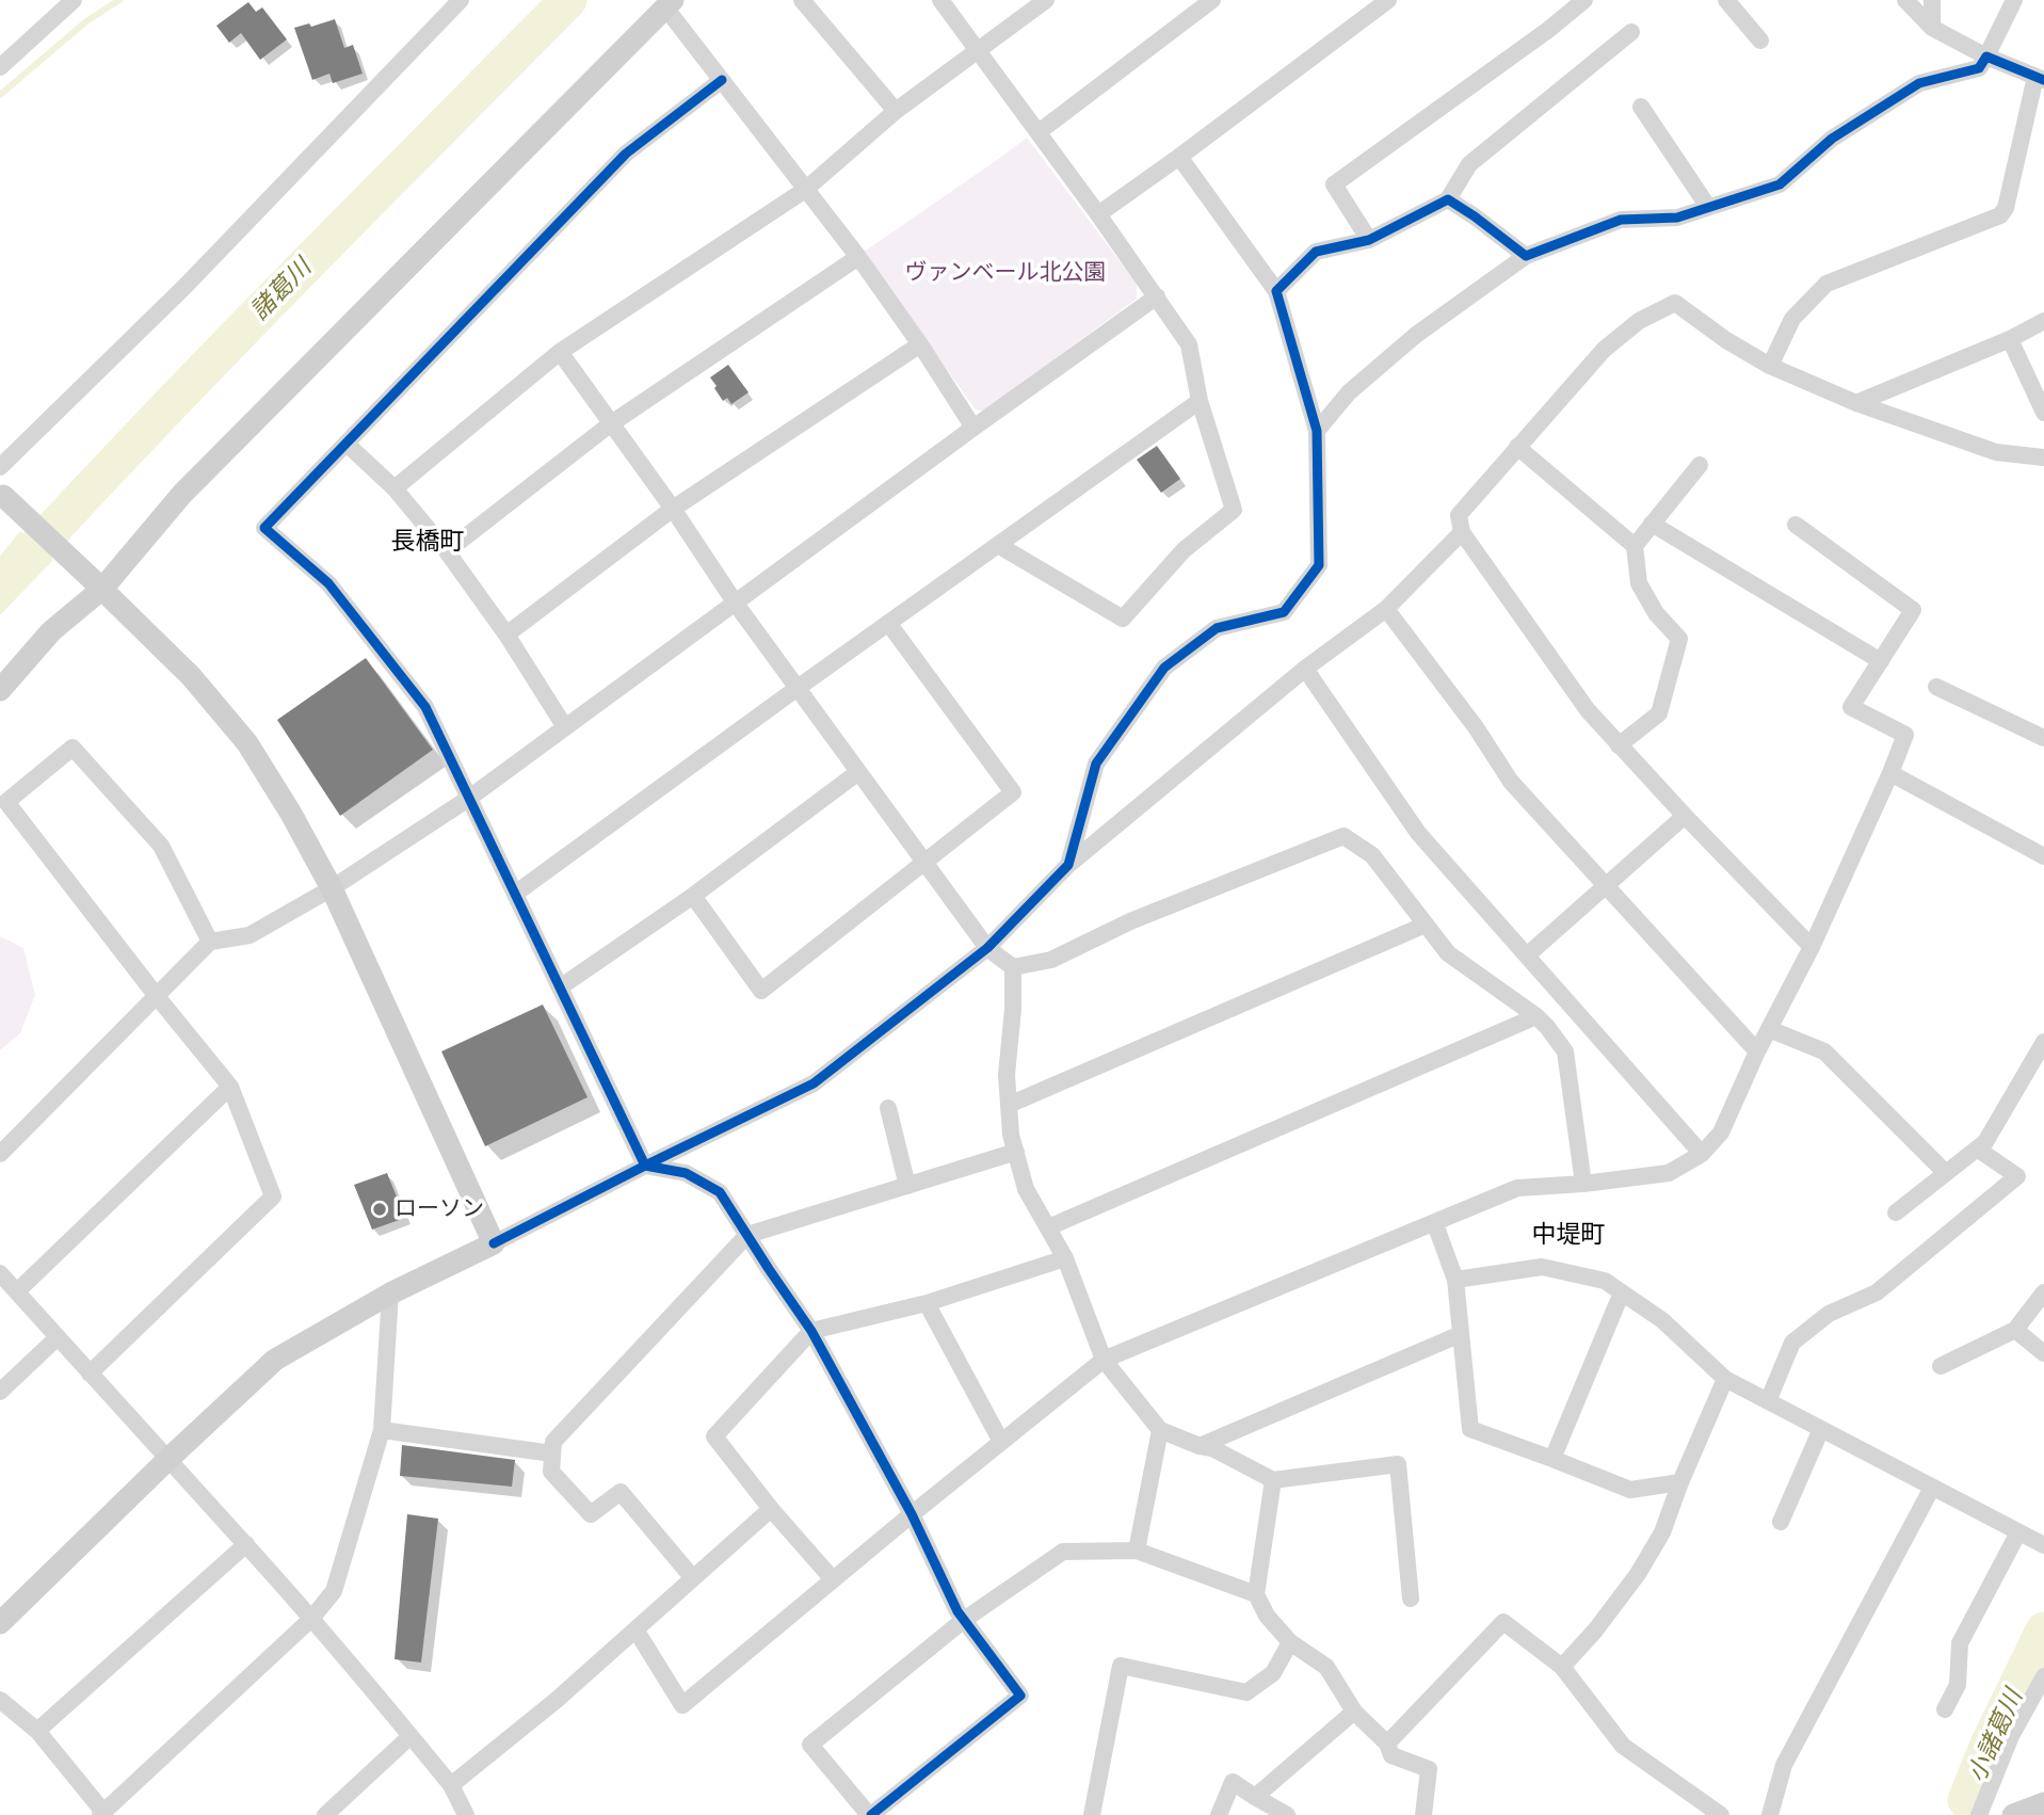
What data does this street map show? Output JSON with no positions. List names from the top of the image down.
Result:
{
  "districts": ["長橋町", "中堤町"],
  "water": ["諸葛川", "小諸葛川"],
  "parks": ["ヴァンベール北公園"],
  "places": ["ローソン"]
}
